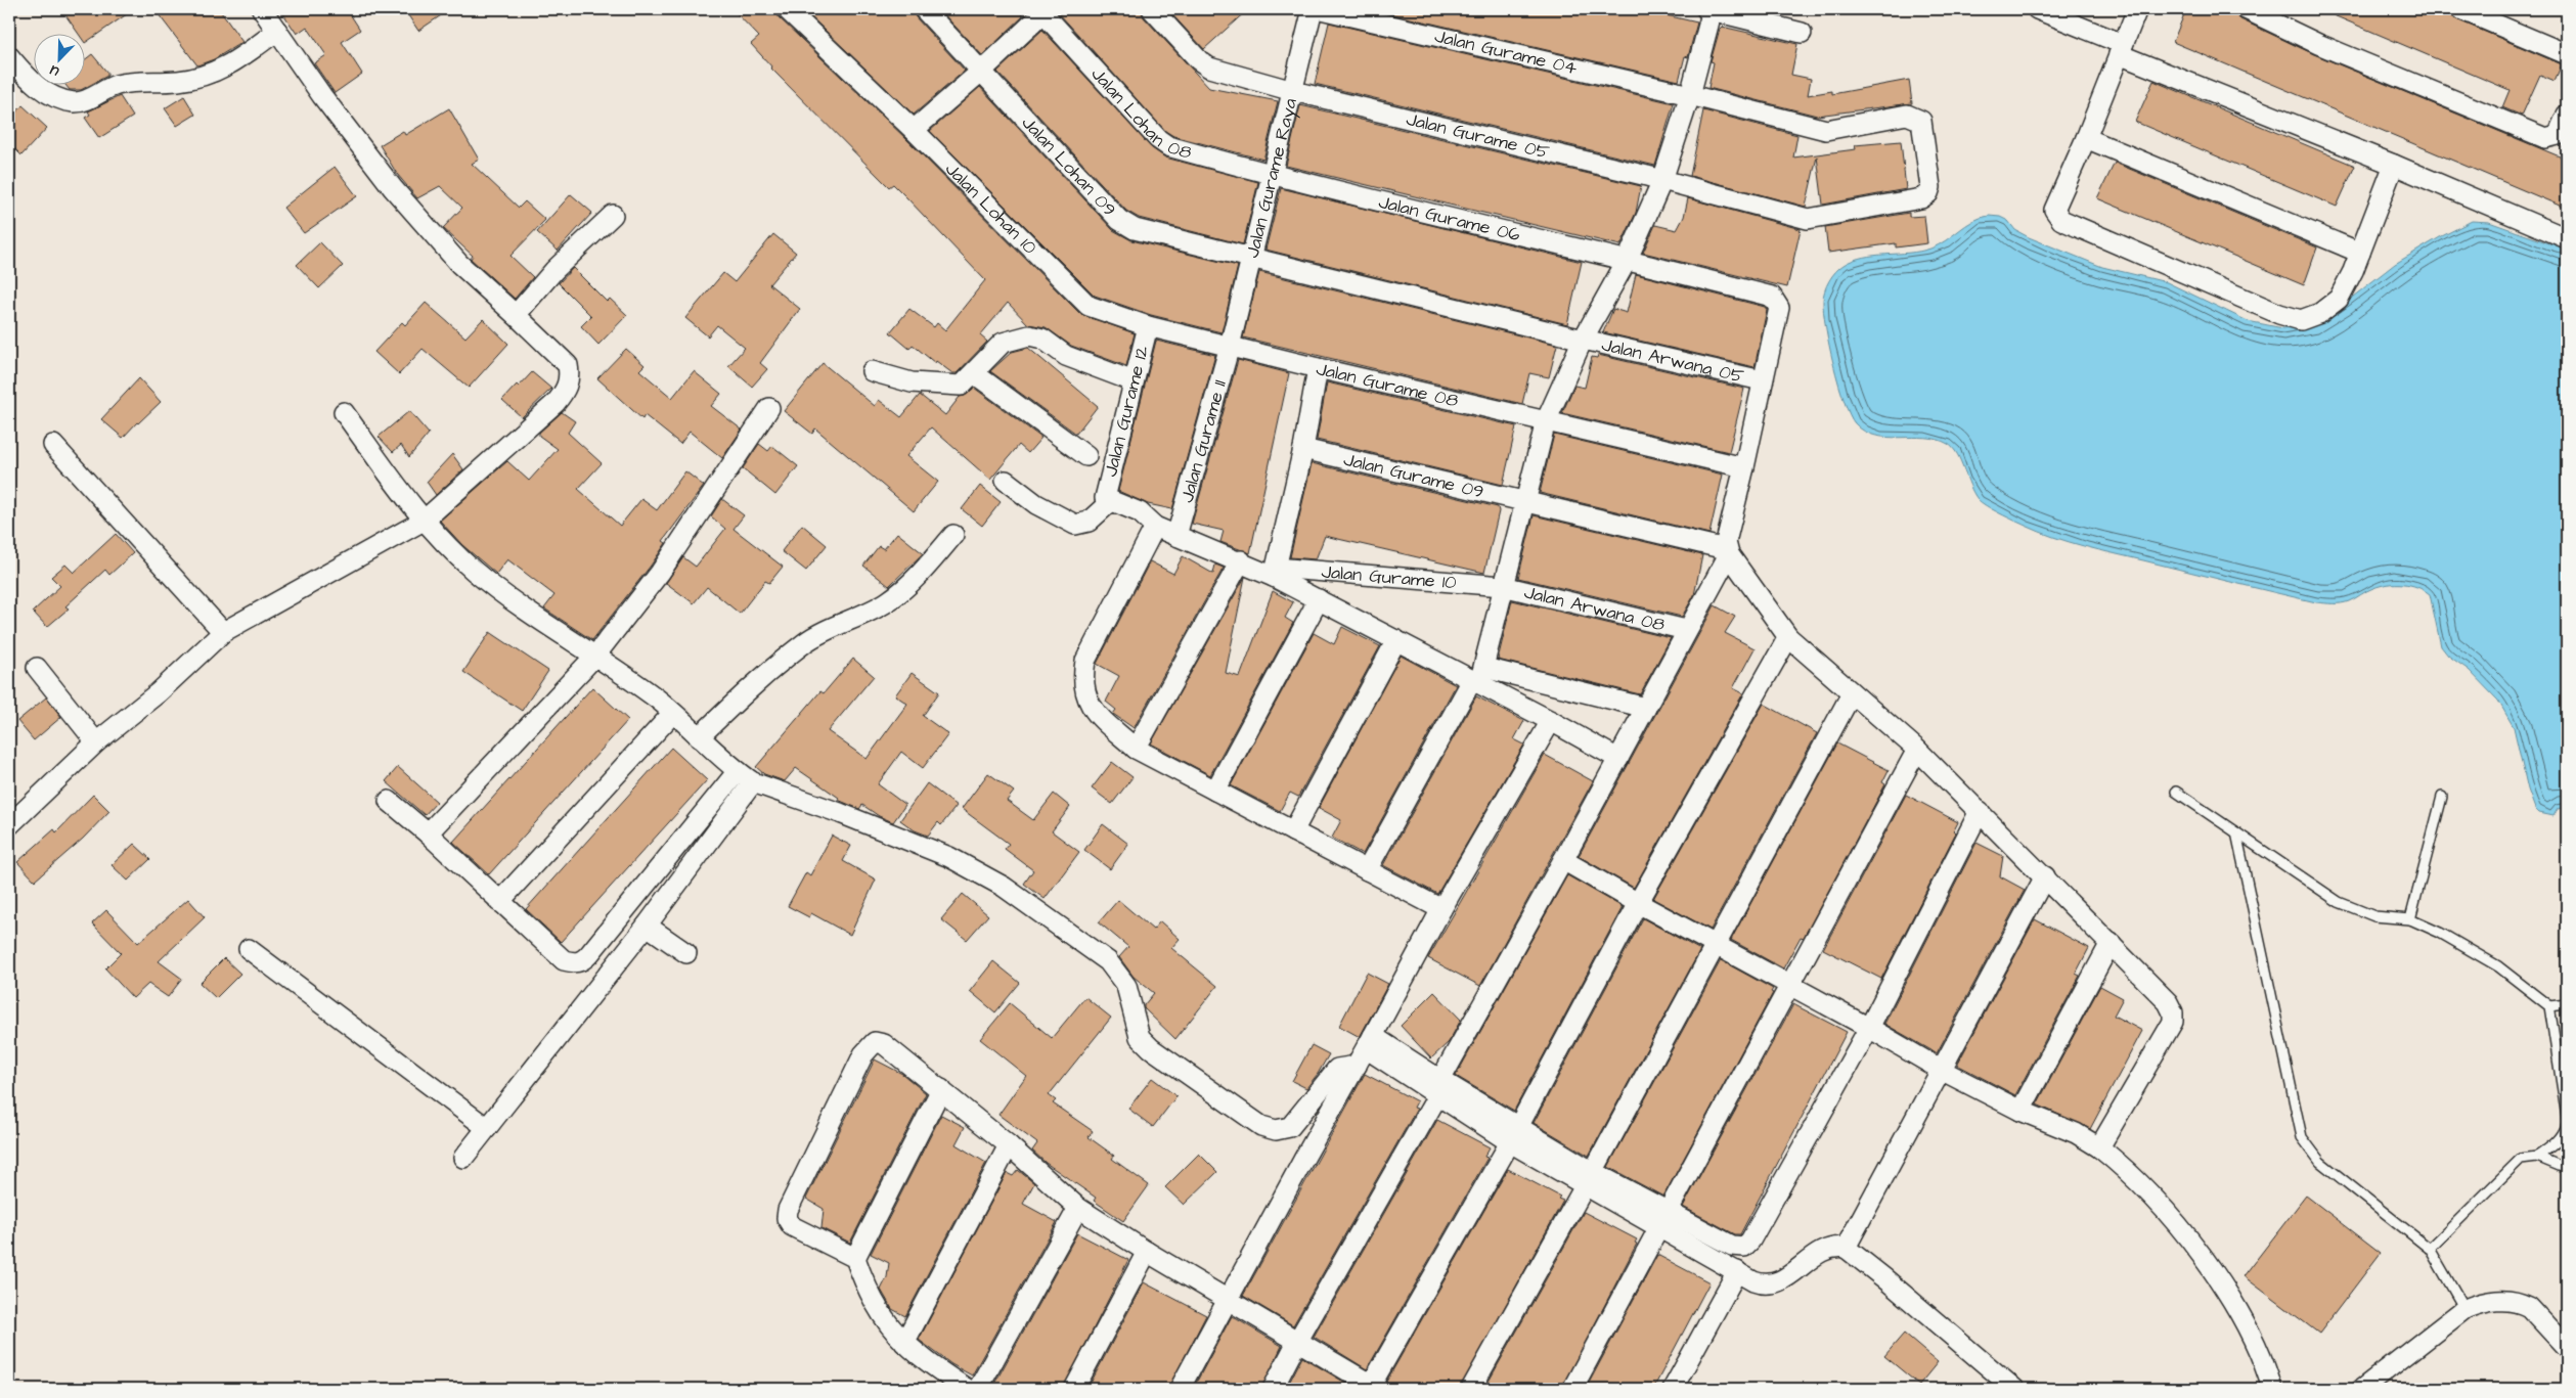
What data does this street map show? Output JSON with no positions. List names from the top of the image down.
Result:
{
  "streets": {
    "street": [
      "Jalan Gurame 04",
      "Jalan Lohan 08",
      "Jalan Gurame 05",
      "Jalan Lohan 09",
      "Jalan Gurame Raya",
      "Jalan Lohan 10",
      "Jalan Gurame 06",
      "Jalan Arwana 05",
      "Jalan Gurame 08",
      "Jalan Gurame 12",
      "Jalan Gurame 11",
      "Jalan Gurame 09",
      "Jalan Gurame 10",
      "Jalan Arwana 08"
    ]
  },
  "crossings": [
    ["Jalan Gurame 04", "Jalan Gurame 05"],
    ["Jalan Lohan 08", "Jalan Gurame Raya"],
    ["Jalan Lohan 08", "Jalan Gurame 06"],
    ["Jalan Gurame 05", "Jalan Gurame Raya"],
    ["Jalan Lohan 09", "Jalan Gurame Raya"],
    ["Jalan Lohan 09", "Jalan Arwana 05"],
    ["Jalan Gurame Raya", "Jalan Lohan 10"],
    ["Jalan Gurame Raya", "Jalan Gurame 06"],
    ["Jalan Gurame Raya", "Jalan Gurame 08"],
    ["Jalan Gurame Raya", "Jalan Gurame 11"],
    ["Jalan Lohan 10", "Jalan Gurame 08"],
    ["Jalan Lohan 10", "Jalan Gurame 12"],
    ["Jalan Lohan 10", "Jalan Gurame 11"],
    ["Jalan Gurame 06", "Jalan Arwana 05"],
    ["Jalan Gurame 06", "Jalan Gurame 08"],
    ["Jalan Gurame 06", "Jalan Gurame 09"],
    ["Jalan Gurame 06", "Jalan Arwana 08"],
    ["Jalan Gurame 08", "Jalan Gurame 11"],
    ["Jalan Gurame 10", "Jalan Arwana 08"]
  ],
  "north": "bottom left"
}
